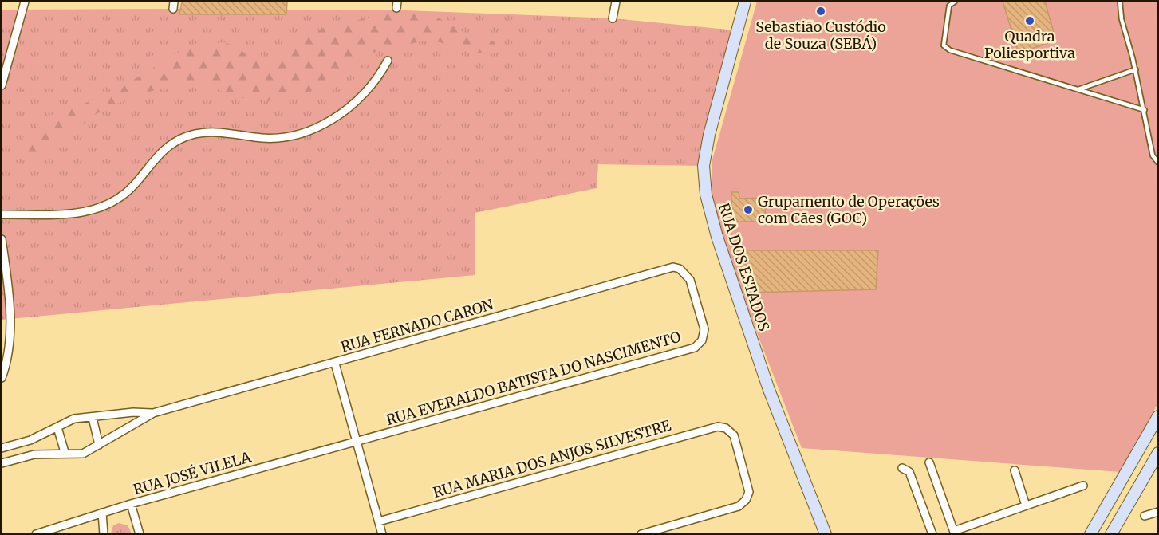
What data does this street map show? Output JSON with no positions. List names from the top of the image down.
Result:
{
  "streets": {
    "street": [
      "RUA DOS ESTADOS",
      "RUA FERNADO CARON",
      "RUA EVERALDO BATISTA DO NASCIMENTO",
      "RUA MARIA DOS ANJOS SILVESTRE",
      "RUA JOSÉ VILELA"
    ]
  },
  "crossings": [
    ["RUA FERNADO CARON", "RUA EVERALDO BATISTA DO NASCIMENTO"],
    ["RUA EVERALDO BATISTA DO NASCIMENTO", "RUA JOSÉ VILELA"]
  ],
  "places": ["Sebastião Custódio de Souza (SEBÁ)", "Quadra Poliesportiva", "Grupamento de Operações com Cães (GOC)"]
}
